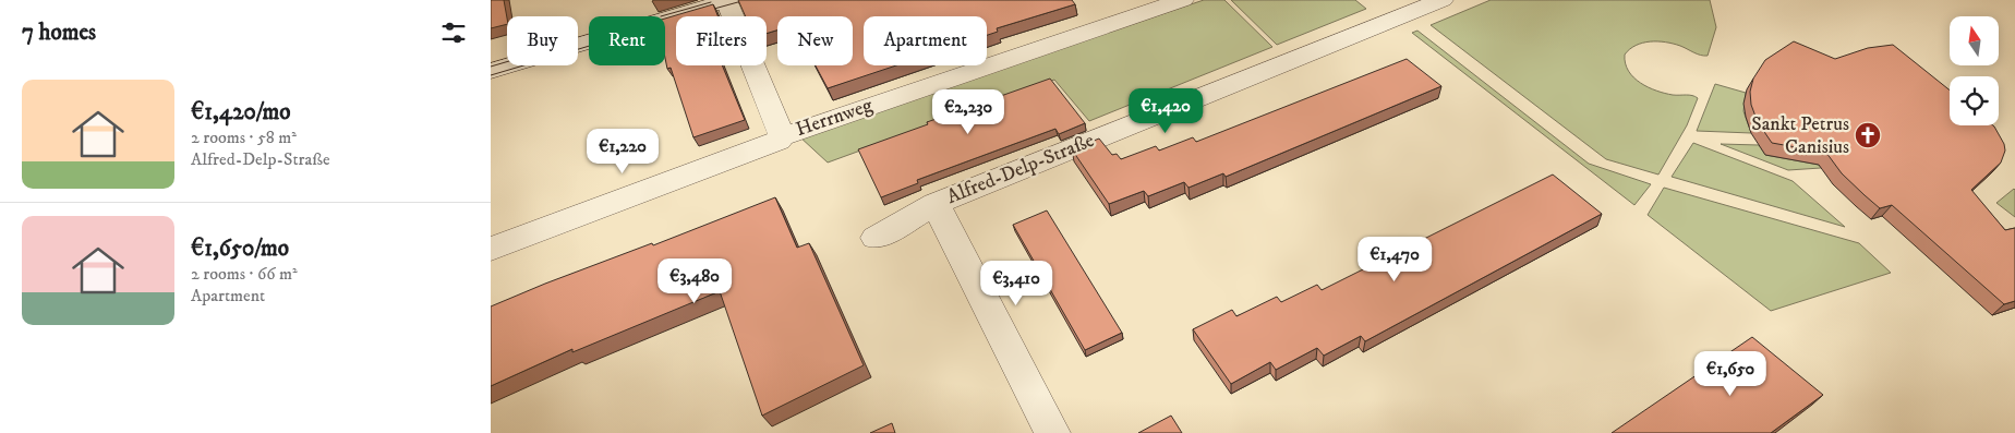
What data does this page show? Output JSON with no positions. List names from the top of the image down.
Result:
{
  "streets": {
    "street": ["Herrnweg", "Alfred-Delp-Straße"]
  },
  "places": {
    "church": ["Sankt Petrus Canisius"]
  },
  "north": "top",
  "page": {
    "heading": "7 homes",
    "chip": [
      "Buy",
      "Rent",
      "Filters",
      "New",
      "Apartment"
    ],
    "list": [
      {
        "name": "€1,420/mo",
        "note": "2 rooms · 58 m² · Alfred-Delp-Straße"
      },
      {
        "name": "€1,650/mo",
        "note": "2 rooms · 66 m² · Apartment"
      }
    ],
    "price": [
      "€1,420",
      "€2,230",
      "€1,220",
      "€1,470",
      "€3,480",
      "€3,410",
      "€1,650"
    ]
  }
}
